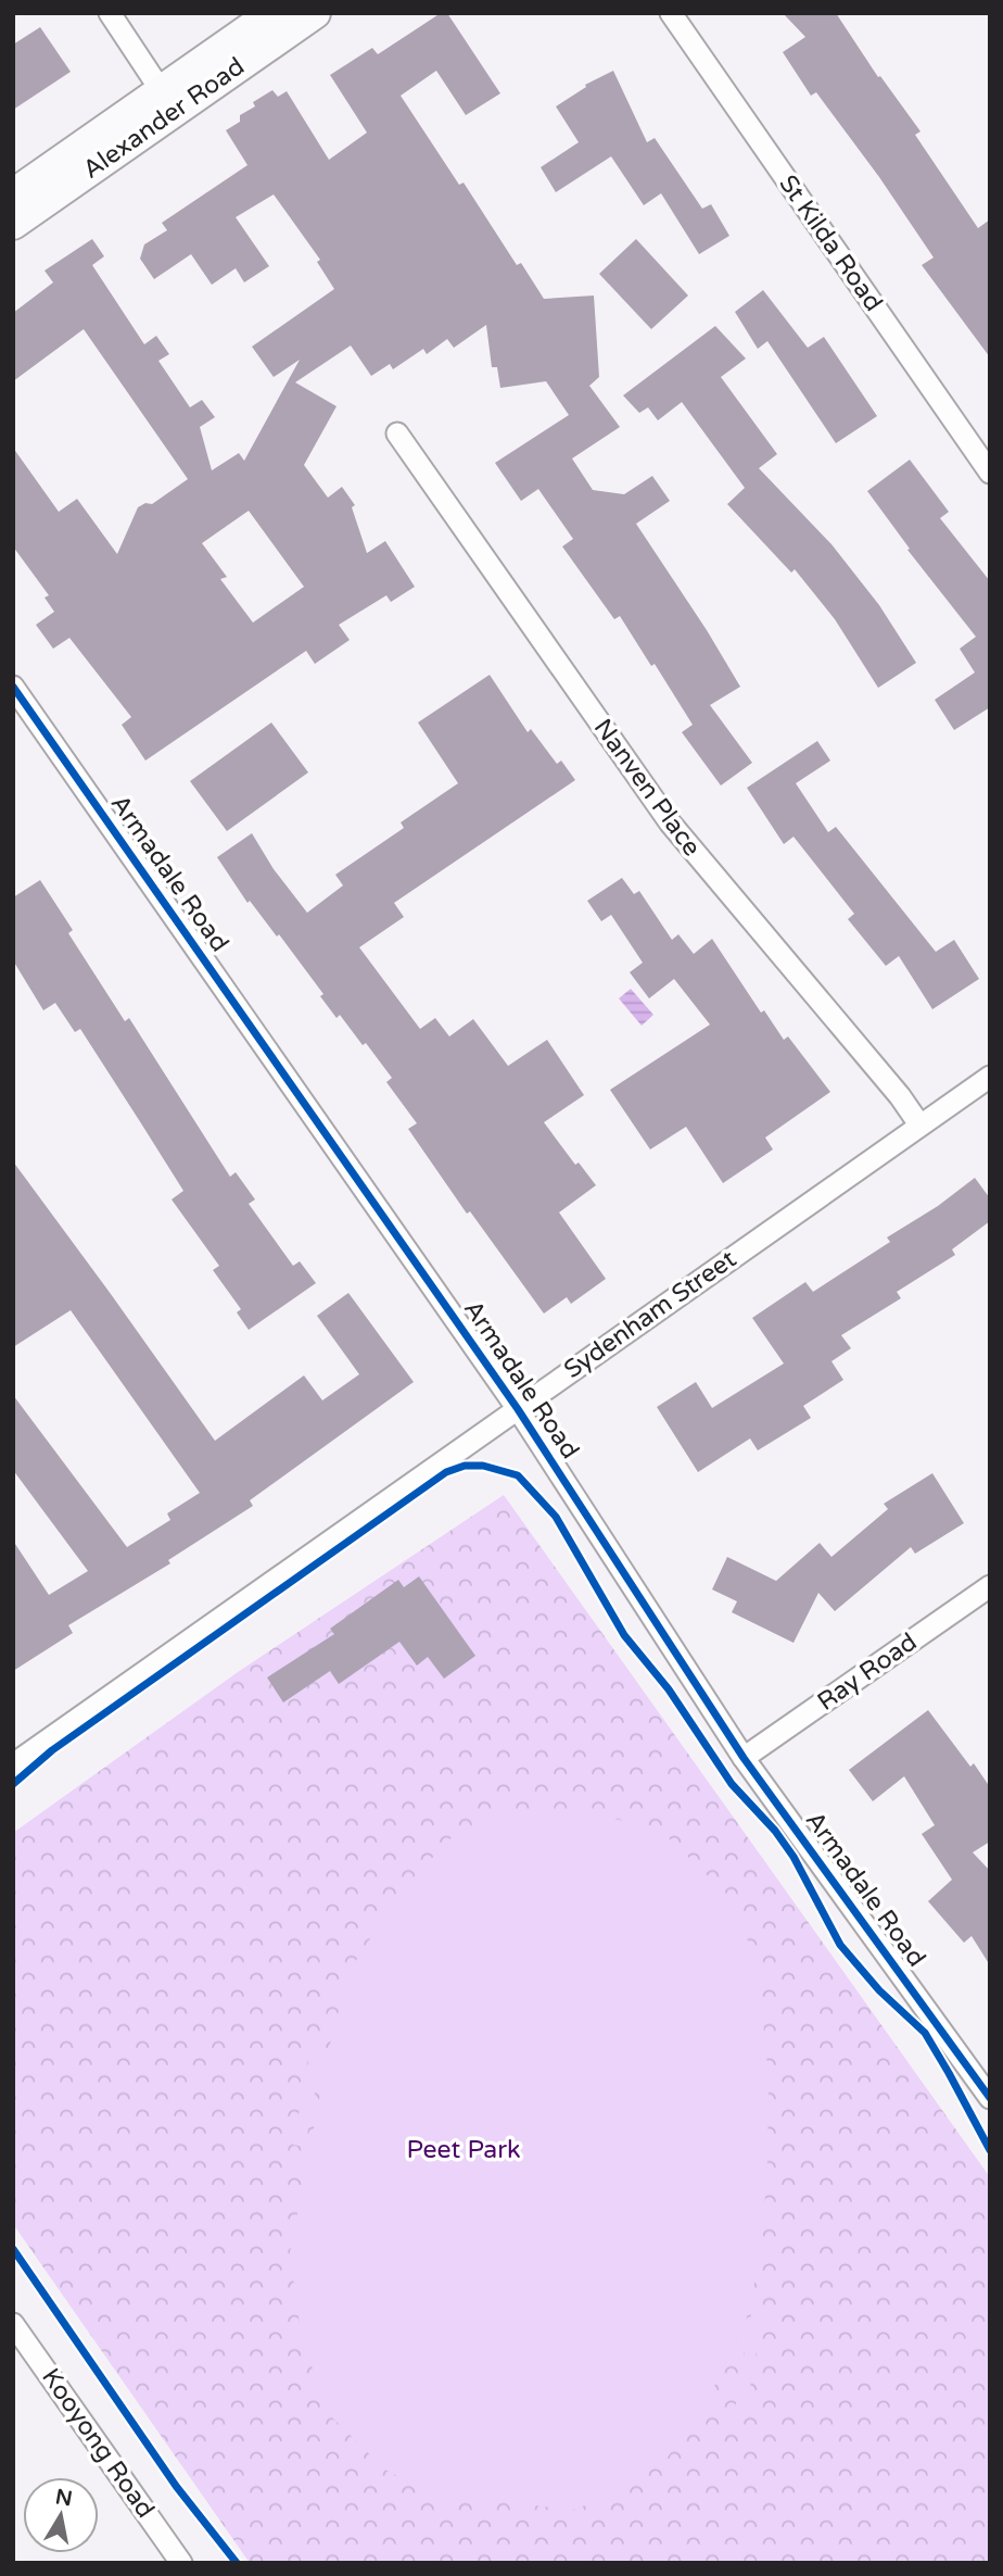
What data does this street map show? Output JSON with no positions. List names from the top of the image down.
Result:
{
  "streets": {
    "main road": ["Alexander Road"],
    "street": [
      "St Kilda Road",
      "Nanven Place",
      "Armadale Road",
      "Sydenham Street",
      "Ray Road",
      "Kooyong Road"
    ]
  },
  "crossings": [
    ["Nanven Place", "Sydenham Street"],
    ["Armadale Road", "Sydenham Street"],
    ["Armadale Road", "Ray Road"]
  ],
  "parks": ["Peet Park"],
  "north": "top"
}
